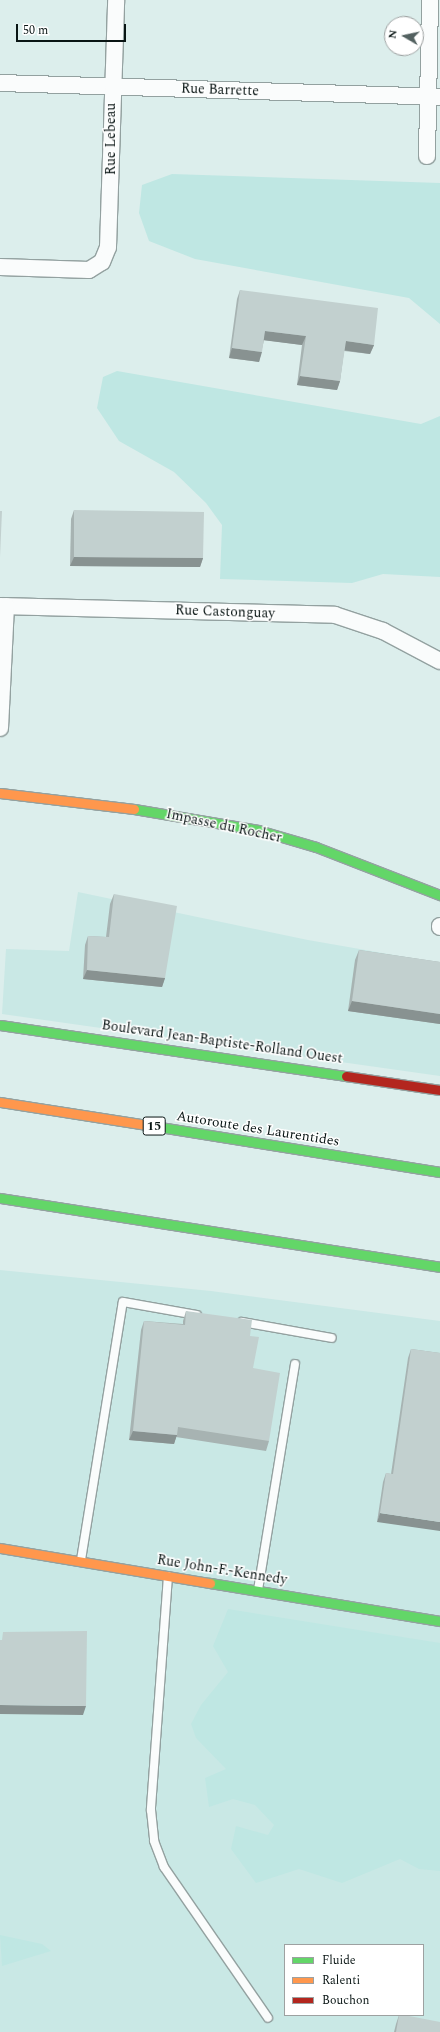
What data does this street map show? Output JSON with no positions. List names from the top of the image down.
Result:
{
  "streets": {
    "main road": [
      "Impasse du Rocher",
      "Boulevard Jean-Baptiste-Rolland Ouest",
      "15",
      "Autoroute des Laurentides",
      "Rue John-F.-Kennedy"
    ],
    "street": ["Rue Barrette", "Rue Lebeau", "Rue Castonguay"]
  },
  "crossings": [
    ["Rue Barrette", "Rue Lebeau"]
  ],
  "legend": ["Fluide", "Ralenti", "Bouchon"],
  "scale_bar": "50 m",
  "north": "left"
}
